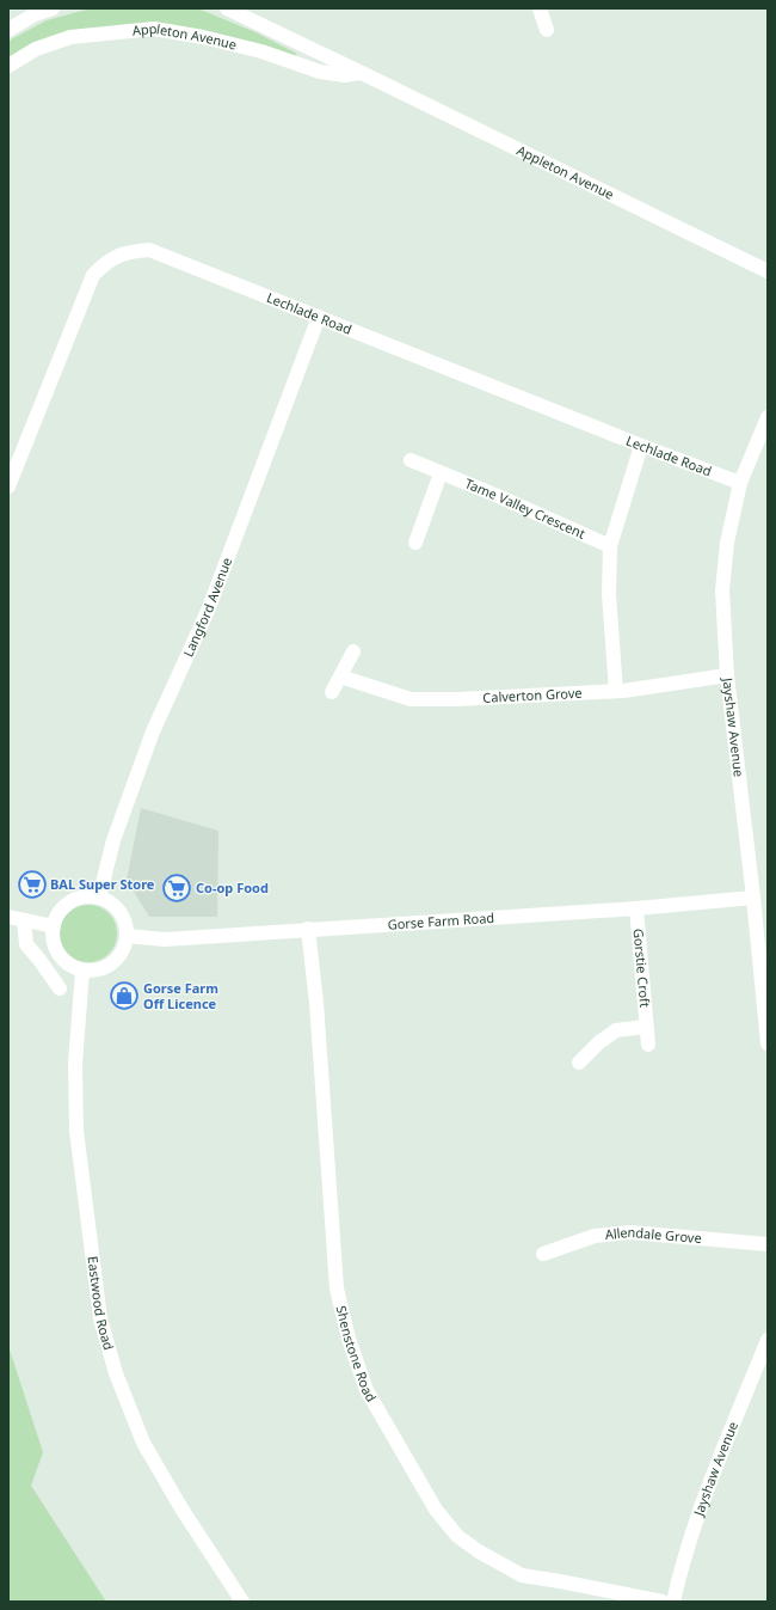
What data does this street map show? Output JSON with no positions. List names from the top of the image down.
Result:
{
  "streets": {
    "street": [
      "Appleton Avenue",
      "Lechlade Road",
      "Tame Valley Crescent",
      "Langford Avenue",
      "Calverton Grove",
      "Jayshaw Avenue",
      "Gorse Farm Road",
      "Gorstie Croft",
      "Allendale Grove",
      "Eastwood Road",
      "Shenstone Road"
    ]
  },
  "crossings": [
    ["Lechlade Road", "Langford Avenue"],
    ["Lechlade Road", "Jayshaw Avenue"],
    ["Langford Avenue", "Gorse Farm Road"],
    ["Langford Avenue", "Eastwood Road"],
    ["Calverton Grove", "Jayshaw Avenue"],
    ["Jayshaw Avenue", "Gorse Farm Road"],
    ["Gorse Farm Road", "Gorstie Croft"],
    ["Gorse Farm Road", "Eastwood Road"],
    ["Gorse Farm Road", "Shenstone Road"]
  ],
  "places": {
    "supermarket": ["BAL Super Store", "Co-op Food"],
    "shop": ["Gorse Farm Off Licence"]
  }
}
